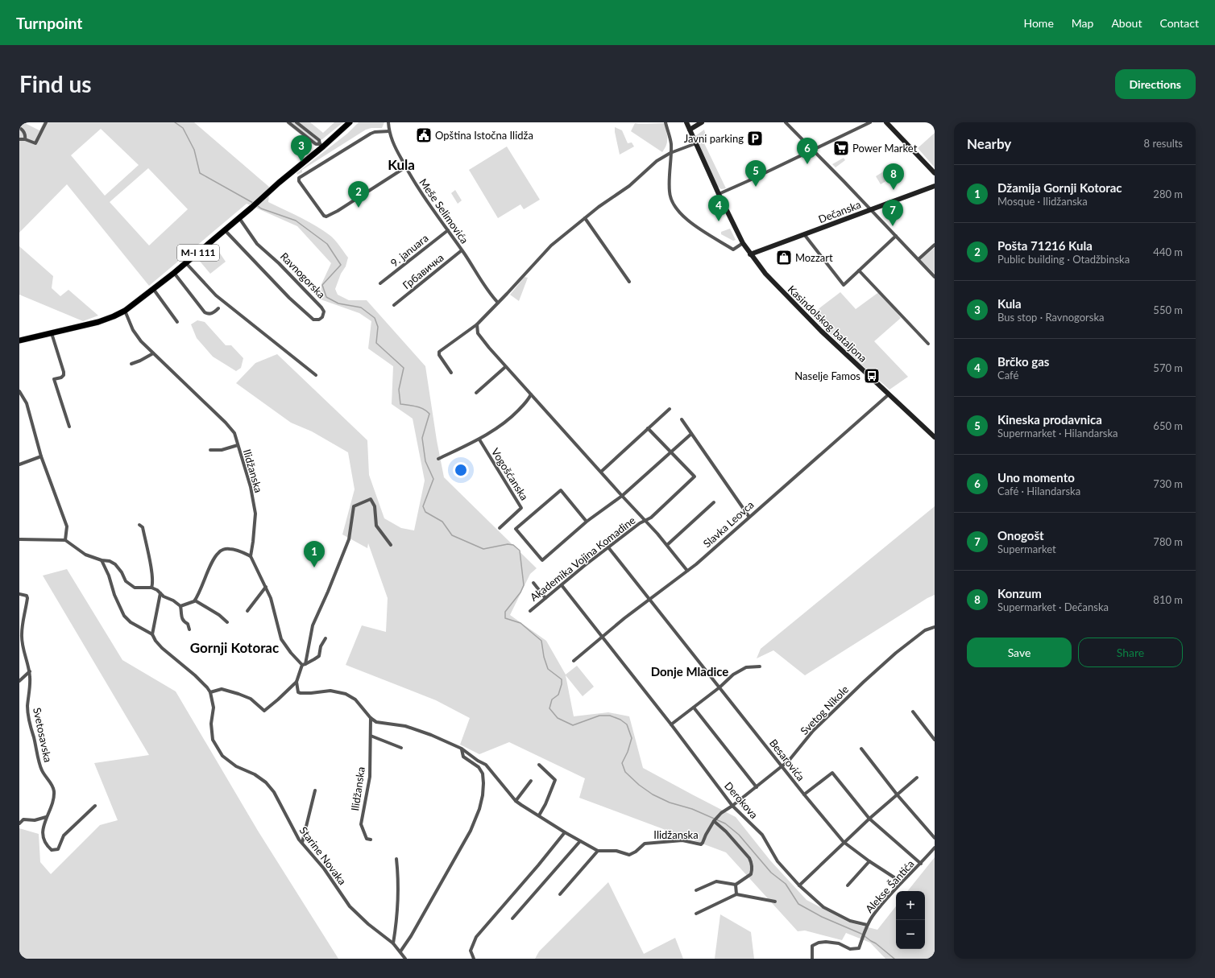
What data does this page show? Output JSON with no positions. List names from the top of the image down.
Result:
{
  "streets": {
    "main road": ["M-I 111"],
    "street": [
      "Meše Selimovića",
      "Dečanska",
      "9. januara",
      "Грбавичка",
      "Ravnogorska",
      "Kasindolskog bataljona",
      "Ilidžanska",
      "Vogošćanska",
      "Slavka Leovca",
      "Akademika Vojina Komadine",
      "Svetog Nikole",
      "Svetosavska",
      "Besarovića",
      "Derokova",
      "Starine Novaka",
      "Alekse Šantića"
    ]
  },
  "crossings": [
    ["Meše Selimovića", "9. januara"],
    ["Meše Selimovića", "Грбавичка"],
    ["Dečanska", "Kasindolskog bataljona"],
    ["M-I 111", "Ravnogorska"],
    ["M-I 111", "Ilidžanska"],
    ["Kasindolskog bataljona", "Slavka Leovca"],
    ["Ilidžanska", "Svetog Nikole"],
    ["Vogošćanska", "Akademika Vojina Komadine"],
    ["Slavka Leovca", "Akademika Vojina Komadine"],
    ["Slavka Leovca", "Besarovića"],
    ["Slavka Leovca", "Derokova"],
    ["Akademika Vojina Komadine", "Besarovića"],
    ["Akademika Vojina Komadine", "Derokova"],
    ["Svetog Nikole", "Besarovića"],
    ["Svetog Nikole", "Derokova"],
    ["Besarovića", "Alekse Šantića"],
    ["Derokova", "Alekse Šantića"]
  ],
  "districts": ["Kula", "Gornji Kotorac", "Donje Mladice"],
  "places": {
    "public building": ["Opština Istočna Ilidža"],
    "parking": ["Javni parking"],
    "supermarket": ["Power Market"],
    "shop": ["Mozzart"],
    "bus stop": ["Naselje Famos"]
  },
  "page": {
    "header": "Turnpoint",
    "nav": [
      "Home",
      "Map",
      "About",
      "Contact"
    ],
    "buttons": [
      "Directions",
      ["Save", "Share"]
    ],
    "title": "Find us",
    "heading": ["Nearby", "8 results"],
    "pins": [
      "3",
      "6",
      "5",
      "8",
      "2",
      "4",
      "7",
      "1"
    ],
    "list": [
      {
        "mark": "1",
        "name": "Džamija Gornji Kotorac",
        "note": "Mosque · Ilidžanska",
        "value": "280 m"
      },
      {
        "mark": "2",
        "name": "Pošta 71216 Kula",
        "note": "Public building · Otadžbinska",
        "value": "440 m"
      },
      {
        "mark": "3",
        "name": "Kula",
        "note": "Bus stop · Ravnogorska",
        "value": "550 m"
      },
      {
        "mark": "4",
        "name": "Brčko gas",
        "note": "Café",
        "value": "570 m"
      },
      {
        "mark": "5",
        "name": "Kineska prodavnica",
        "note": "Supermarket · Hilandarska",
        "value": "650 m"
      },
      {
        "mark": "6",
        "name": "Uno momento",
        "note": "Café · Hilandarska",
        "value": "730 m"
      },
      {
        "mark": "7",
        "name": "Onogošt",
        "note": "Supermarket",
        "value": "780 m"
      },
      {
        "mark": "8",
        "name": "Konzum",
        "note": "Supermarket · Dečanska",
        "value": "810 m"
      }
    ],
    "map_buttons": ["+", "−"]
  }
}
